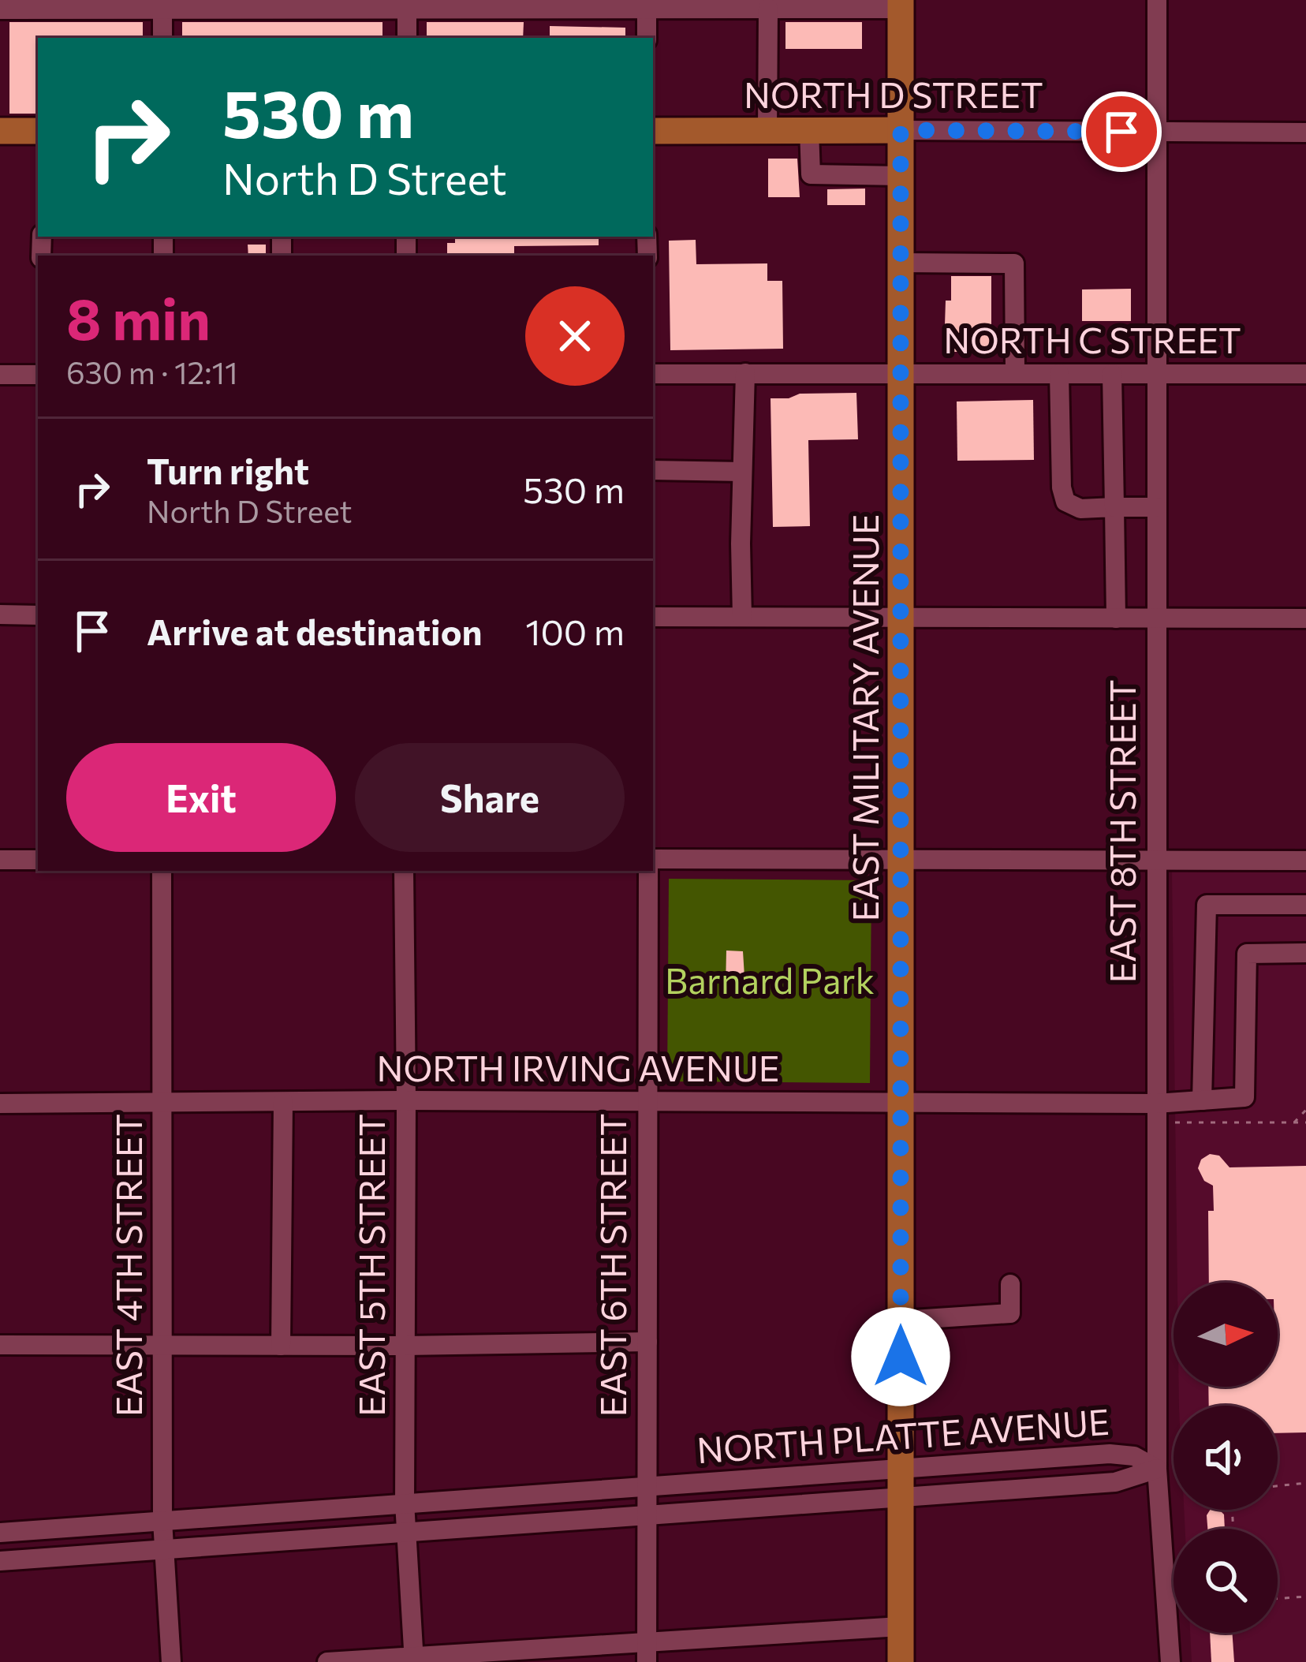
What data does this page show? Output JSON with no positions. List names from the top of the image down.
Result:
{
  "streets": {
    "main road": ["NORTH D STREET", "EAST MILITARY AVENUE"],
    "street": [
      "NORTH C STREET",
      "EAST 8TH STREET",
      "NORTH IRVING AVENUE",
      "EAST 4TH STREET",
      "EAST 5TH STREET",
      "EAST 6TH STREET",
      "NORTH PLATTE AVENUE"
    ]
  },
  "crossings": [
    ["NORTH D STREET", "EAST MILITARY AVENUE"],
    ["NORTH D STREET", "EAST 8TH STREET"],
    ["NORTH C STREET", "EAST MILITARY AVENUE"],
    ["NORTH C STREET", "EAST 8TH STREET"],
    ["EAST MILITARY AVENUE", "NORTH IRVING AVENUE"],
    ["EAST MILITARY AVENUE", "NORTH PLATTE AVENUE"],
    ["EAST 8TH STREET", "NORTH IRVING AVENUE"],
    ["EAST 8TH STREET", "NORTH PLATTE AVENUE"],
    ["NORTH IRVING AVENUE", "EAST 4TH STREET"],
    ["NORTH IRVING AVENUE", "EAST 5TH STREET"],
    ["NORTH IRVING AVENUE", "EAST 6TH STREET"],
    ["EAST 4TH STREET", "NORTH PLATTE AVENUE"],
    ["EAST 5TH STREET", "NORTH PLATTE AVENUE"],
    ["EAST 6TH STREET", "NORTH PLATTE AVENUE"]
  ],
  "parks": ["Barnard Park"],
  "north": "right",
  "page": {
    "turn": ["530 m", "North D Street"],
    "heading": ["8 min", "630 m · 12:11"],
    "list": [
      {
        "name": "Turn right",
        "note": "North D Street",
        "value": "530 m"
      },
      {
        "name": "Arrive at destination",
        "value": "100 m"
      }
    ],
    "buttons": ["Exit", "Share"]
  }
}
